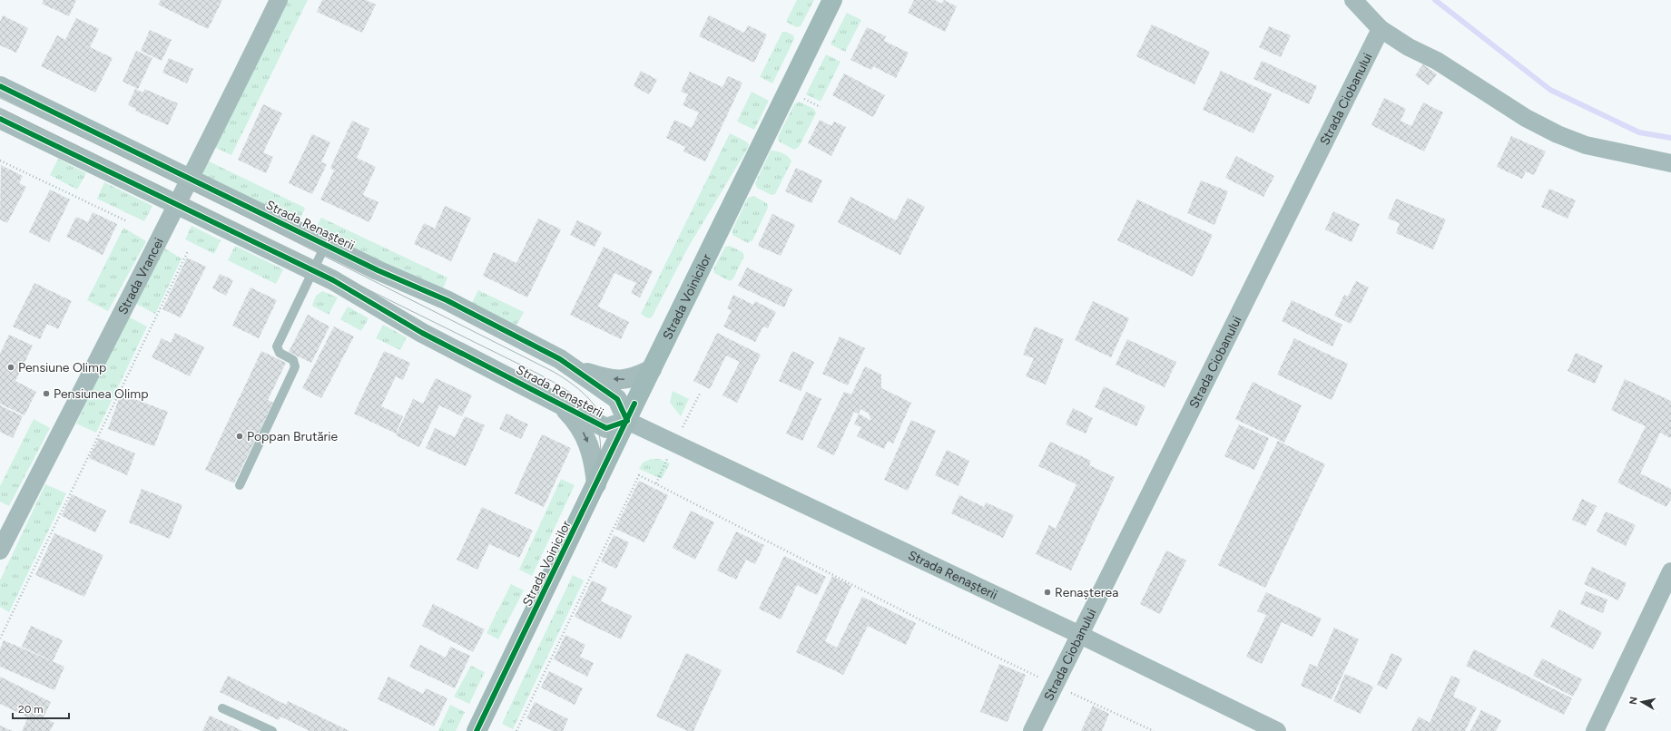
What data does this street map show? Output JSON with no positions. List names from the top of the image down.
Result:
{
  "streets": {
    "main road": ["Strada Voinicilor"],
    "street": ["Strada Ciobanului", "Strada Renașterii", "Strada Vrancei"]
  },
  "crossings": [
    ["Strada Ciobanului", "Strada Renașterii"],
    ["Strada Renașterii", "Strada Vrancei"],
    ["Strada Renașterii", "Strada Voinicilor"]
  ],
  "places": [
    "Pensiune Olimp",
    "Pensiunea Olimp",
    "Poppan Brutărie",
    "Renașterea"
  ],
  "scale_bar": "20 m",
  "north": "left"
}
